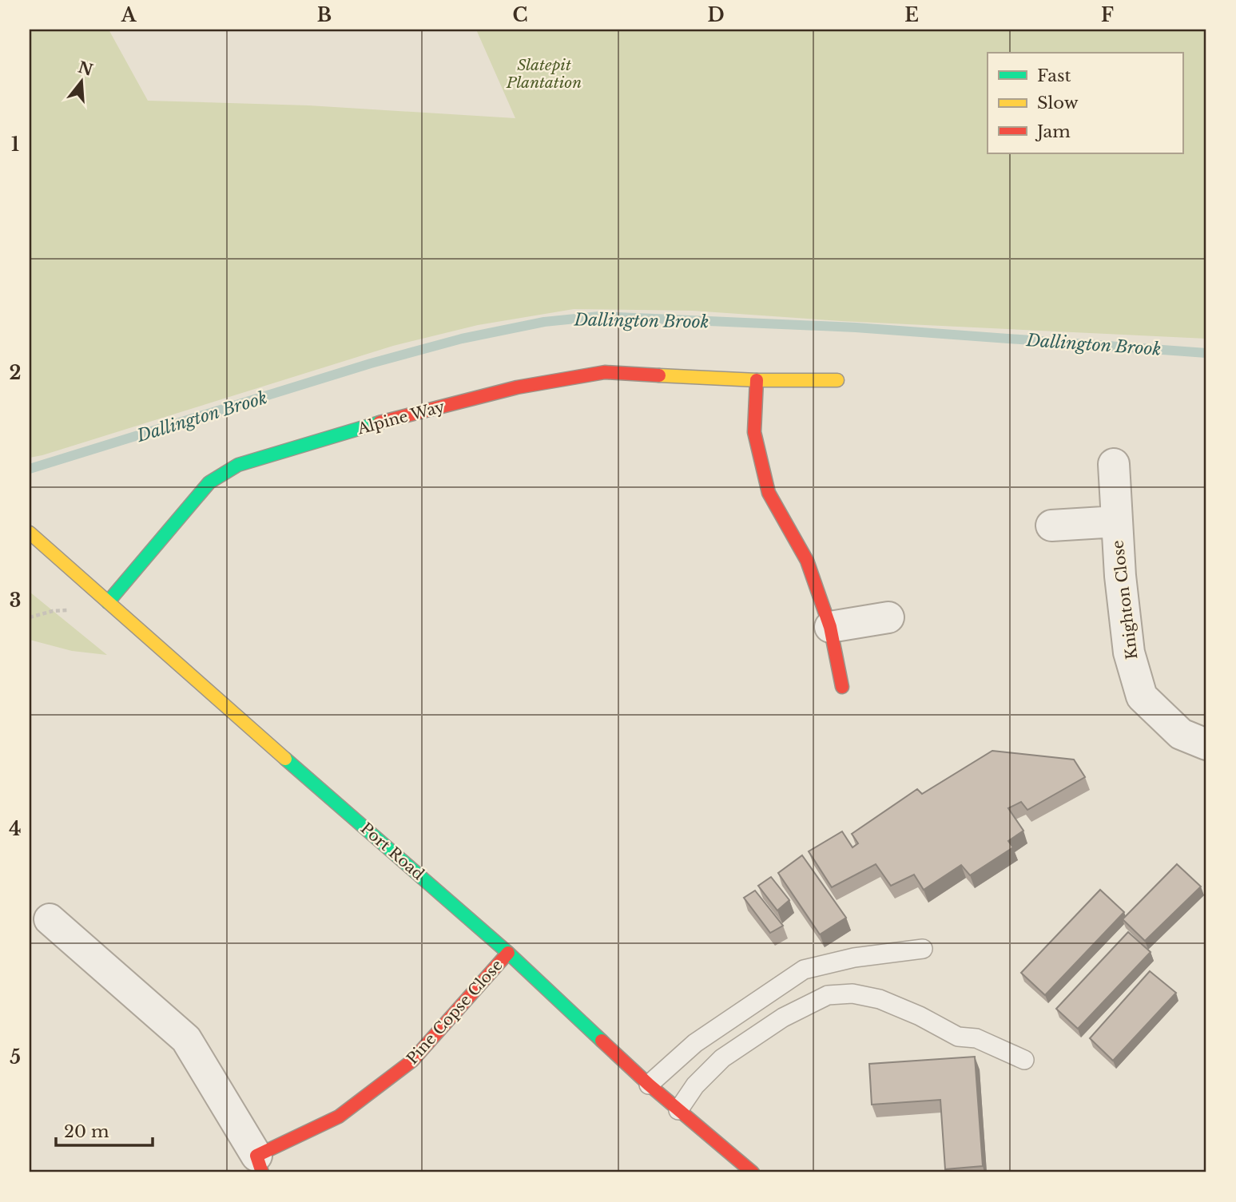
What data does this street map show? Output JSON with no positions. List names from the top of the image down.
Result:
{
  "streets": {
    "street": [
      "Alpine Way",
      "Knighton Close",
      "Port Road",
      "Pine Copse Close"
    ]
  },
  "crossings": [
    ["Alpine Way", "Port Road"],
    ["Port Road", "Pine Copse Close"]
  ],
  "water": ["Dallington Brook"],
  "parks": ["Slatepit Plantation"],
  "legend": ["Fast", "Slow", "Jam"],
  "scale_bar": "20 m",
  "north": "top",
  "grid": {
    "columns": [
      "A",
      "B",
      "C",
      "D",
      "E",
      "F"
    ],
    "rows": [
      "1",
      "2",
      "3",
      "4",
      "5"
    ]
  }
}
